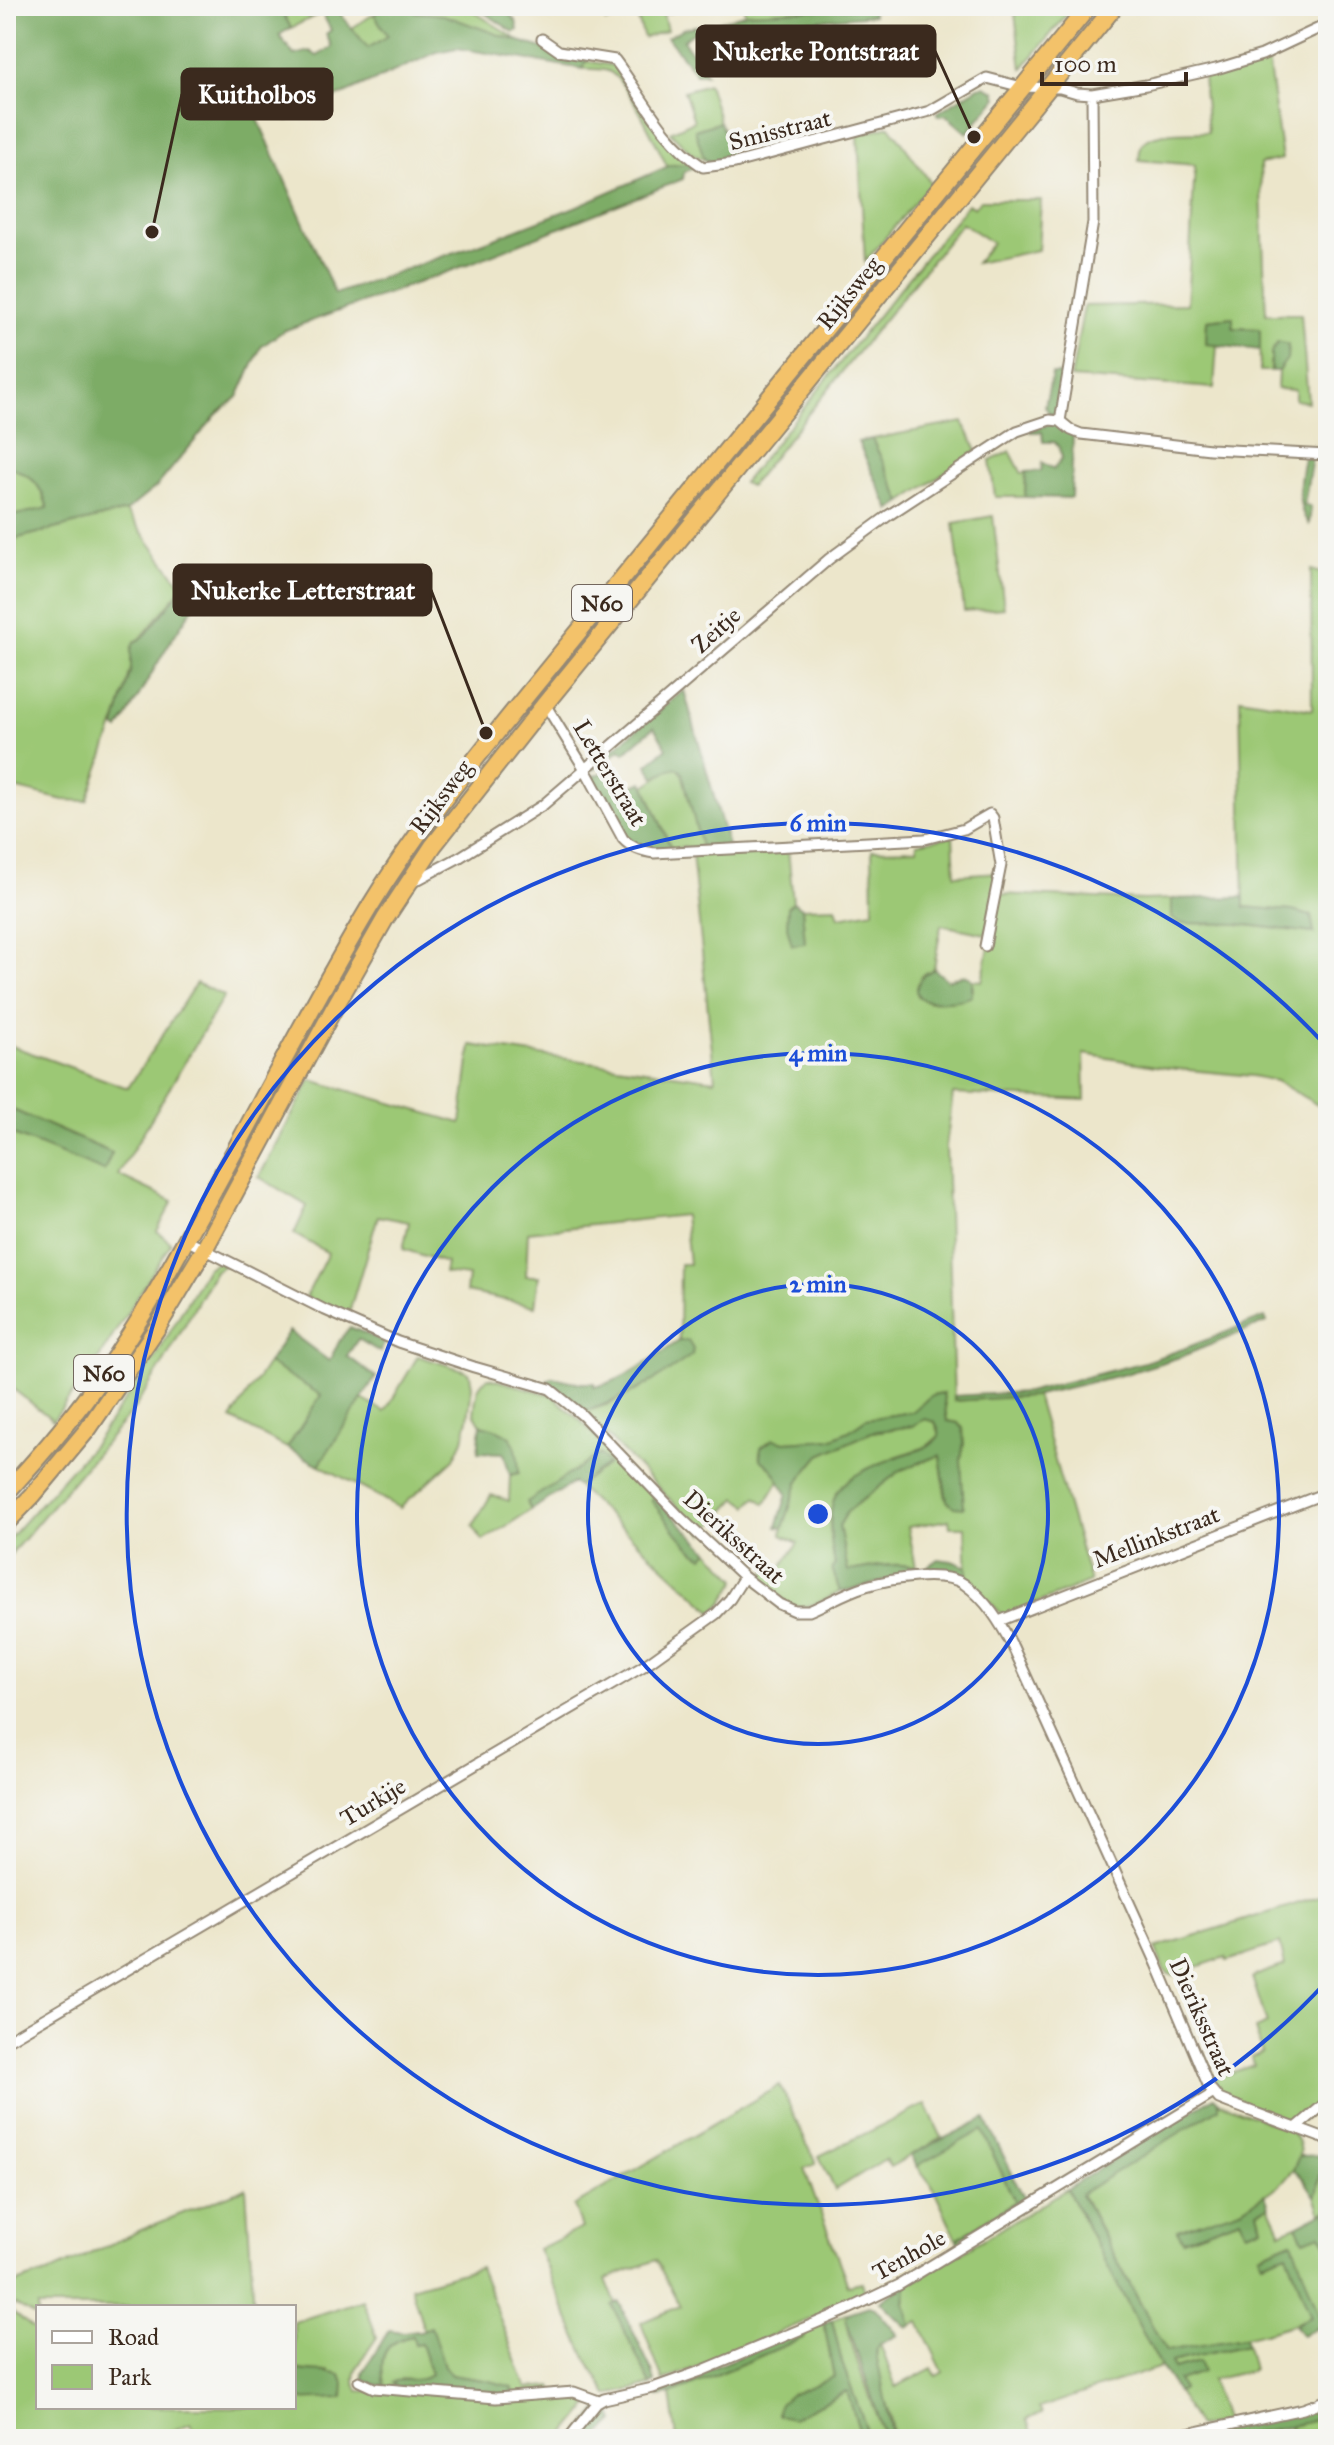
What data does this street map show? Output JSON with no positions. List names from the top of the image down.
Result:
{
  "streets": {
    "highway": ["Rijksweg", "N60"],
    "street": [
      "Smisstraat",
      "Zeitje",
      "Letterstraat",
      "Dieriksstraat",
      "Mellinkstraat",
      "Turkije",
      "Tenhole"
    ]
  },
  "crossings": [
    ["Smisstraat", "Rijksweg"],
    ["Rijksweg", "Zeitje"],
    ["Rijksweg", "Letterstraat"],
    ["Rijksweg", "Dieriksstraat"],
    ["Zeitje", "Letterstraat"],
    ["Dieriksstraat", "Mellinkstraat"],
    ["Dieriksstraat", "Turkije"],
    ["Dieriksstraat", "Tenhole"]
  ],
  "places": ["Nukerke Pontstraat", "Kuitholbos", "Nukerke Letterstraat"],
  "legend": ["Road", "Park"],
  "scale_bar": "100 m",
  "rings": ["6 min", "4 min", "2 min"]
}
